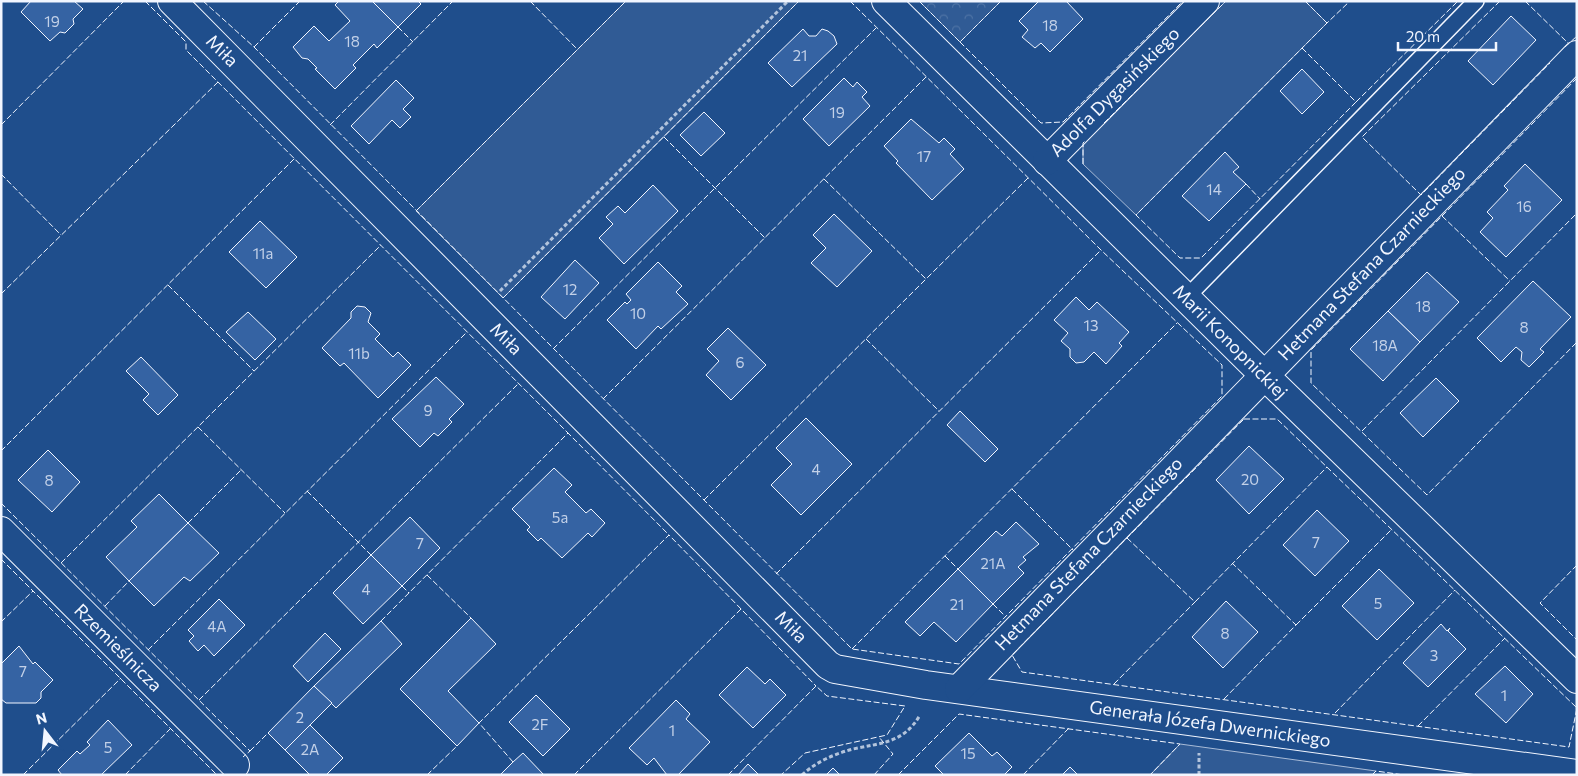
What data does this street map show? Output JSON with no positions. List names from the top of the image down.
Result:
{
  "streets": {
    "street": [
      "Miła",
      "Adolfa Dygasińskiego",
      "Hetmana Stefana Czarnieckiego",
      "Marii Konopnickiej",
      "Rzemieślnicza",
      "Generała Józefa Dwernickiego"
    ]
  },
  "crossings": [
    ["Miła", "Generała Józefa Dwernickiego"],
    ["Adolfa Dygasińskiego", "Marii Konopnickiej"],
    ["Hetmana Stefana Czarnieckiego", "Marii Konopnickiej"],
    ["Hetmana Stefana Czarnieckiego", "Generała Józefa Dwernickiego"]
  ],
  "house_numbers": [
    "19",
    "18",
    "18",
    "21",
    "19",
    "17",
    "14",
    "16",
    "11a",
    "12",
    "18",
    "10",
    "13",
    "8",
    "18A",
    "11b",
    "6",
    "9",
    "4",
    "20",
    "8",
    "5a",
    "7",
    "7",
    "21A",
    "4",
    "5",
    "21",
    "4A",
    "8",
    "3",
    "7",
    "1",
    "2",
    "2F",
    "1",
    "5",
    "2A",
    "15"
  ],
  "scale_bar": "20 m",
  "north": "top"
}
